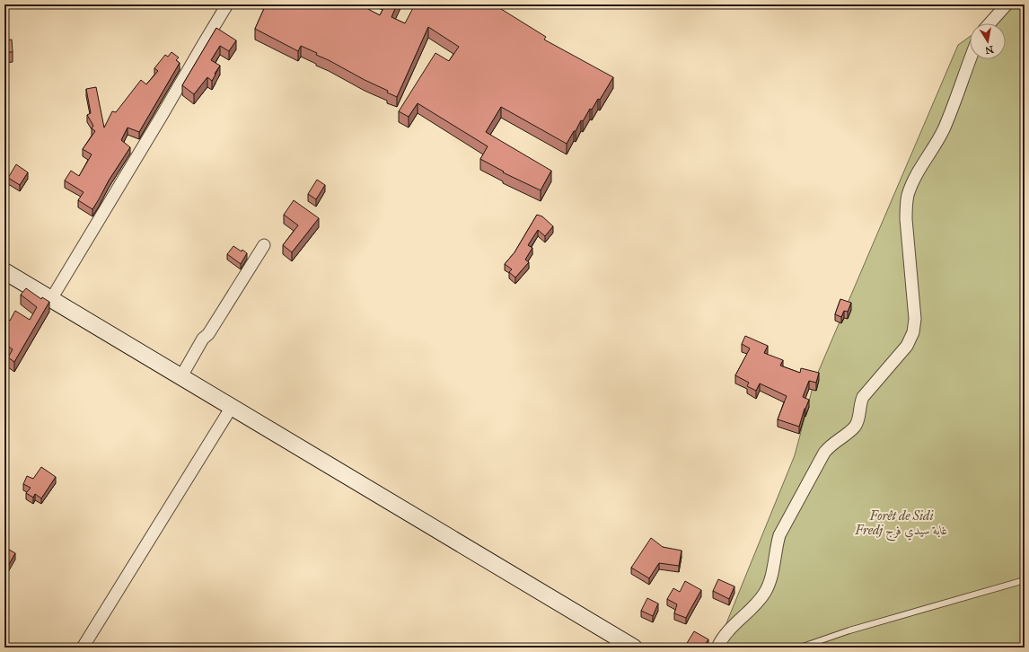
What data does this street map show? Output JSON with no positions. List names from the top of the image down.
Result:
{
  "parks": ["Forêt de Sidi Fredj غابة سيدي فرج"],
  "north": "bottom"
}
